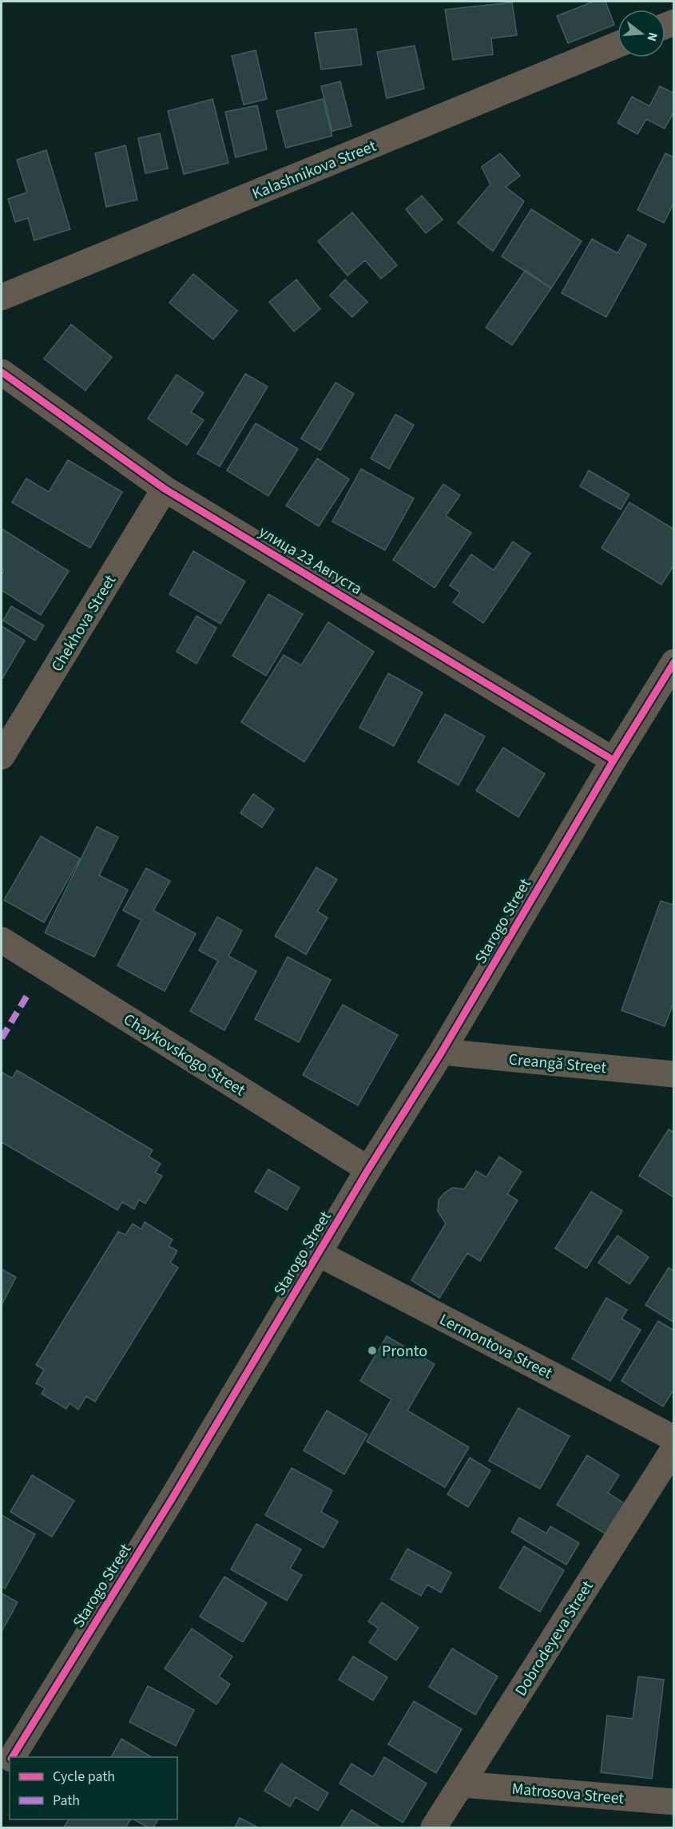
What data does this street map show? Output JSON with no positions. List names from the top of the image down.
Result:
{
  "streets": {
    "street": [
      "Kalashnikova Street",
      "улица 23 Августа",
      "Chekhova Street",
      "Starogo Street",
      "Chaykovskogo Street",
      "Creangă Street",
      "Lermontova Street",
      "Dobrodeyeva Street",
      "Matrosova Street"
    ]
  },
  "crossings": [
    ["улица 23 Августа", "Chekhova Street"],
    ["улица 23 Августа", "Starogo Street"],
    ["Starogo Street", "Chaykovskogo Street"],
    ["Starogo Street", "Creangă Street"],
    ["Starogo Street", "Lermontova Street"],
    ["Dobrodeyeva Street", "Matrosova Street"]
  ],
  "places": ["Pronto"],
  "legend": ["Cycle path", "Path"],
  "north": "right"
}
